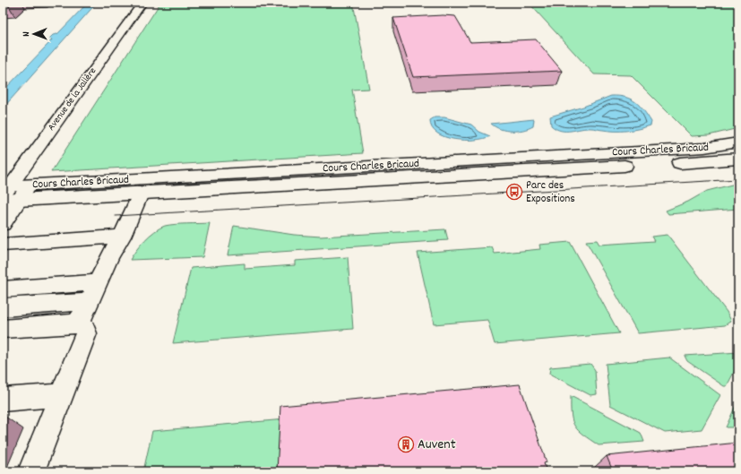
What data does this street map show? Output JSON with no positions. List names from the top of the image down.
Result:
{
  "streets": {
    "main road": ["Cours Charles Bricaud"],
    "street": ["Avenue de la Jallère"]
  },
  "crossings": [
    ["Avenue de la Jallère", "Cours Charles Bricaud"]
  ],
  "places": {
    "bus stop": ["Parc des Expositions"],
    "building": ["Auvent"]
  },
  "north": "left"
}
